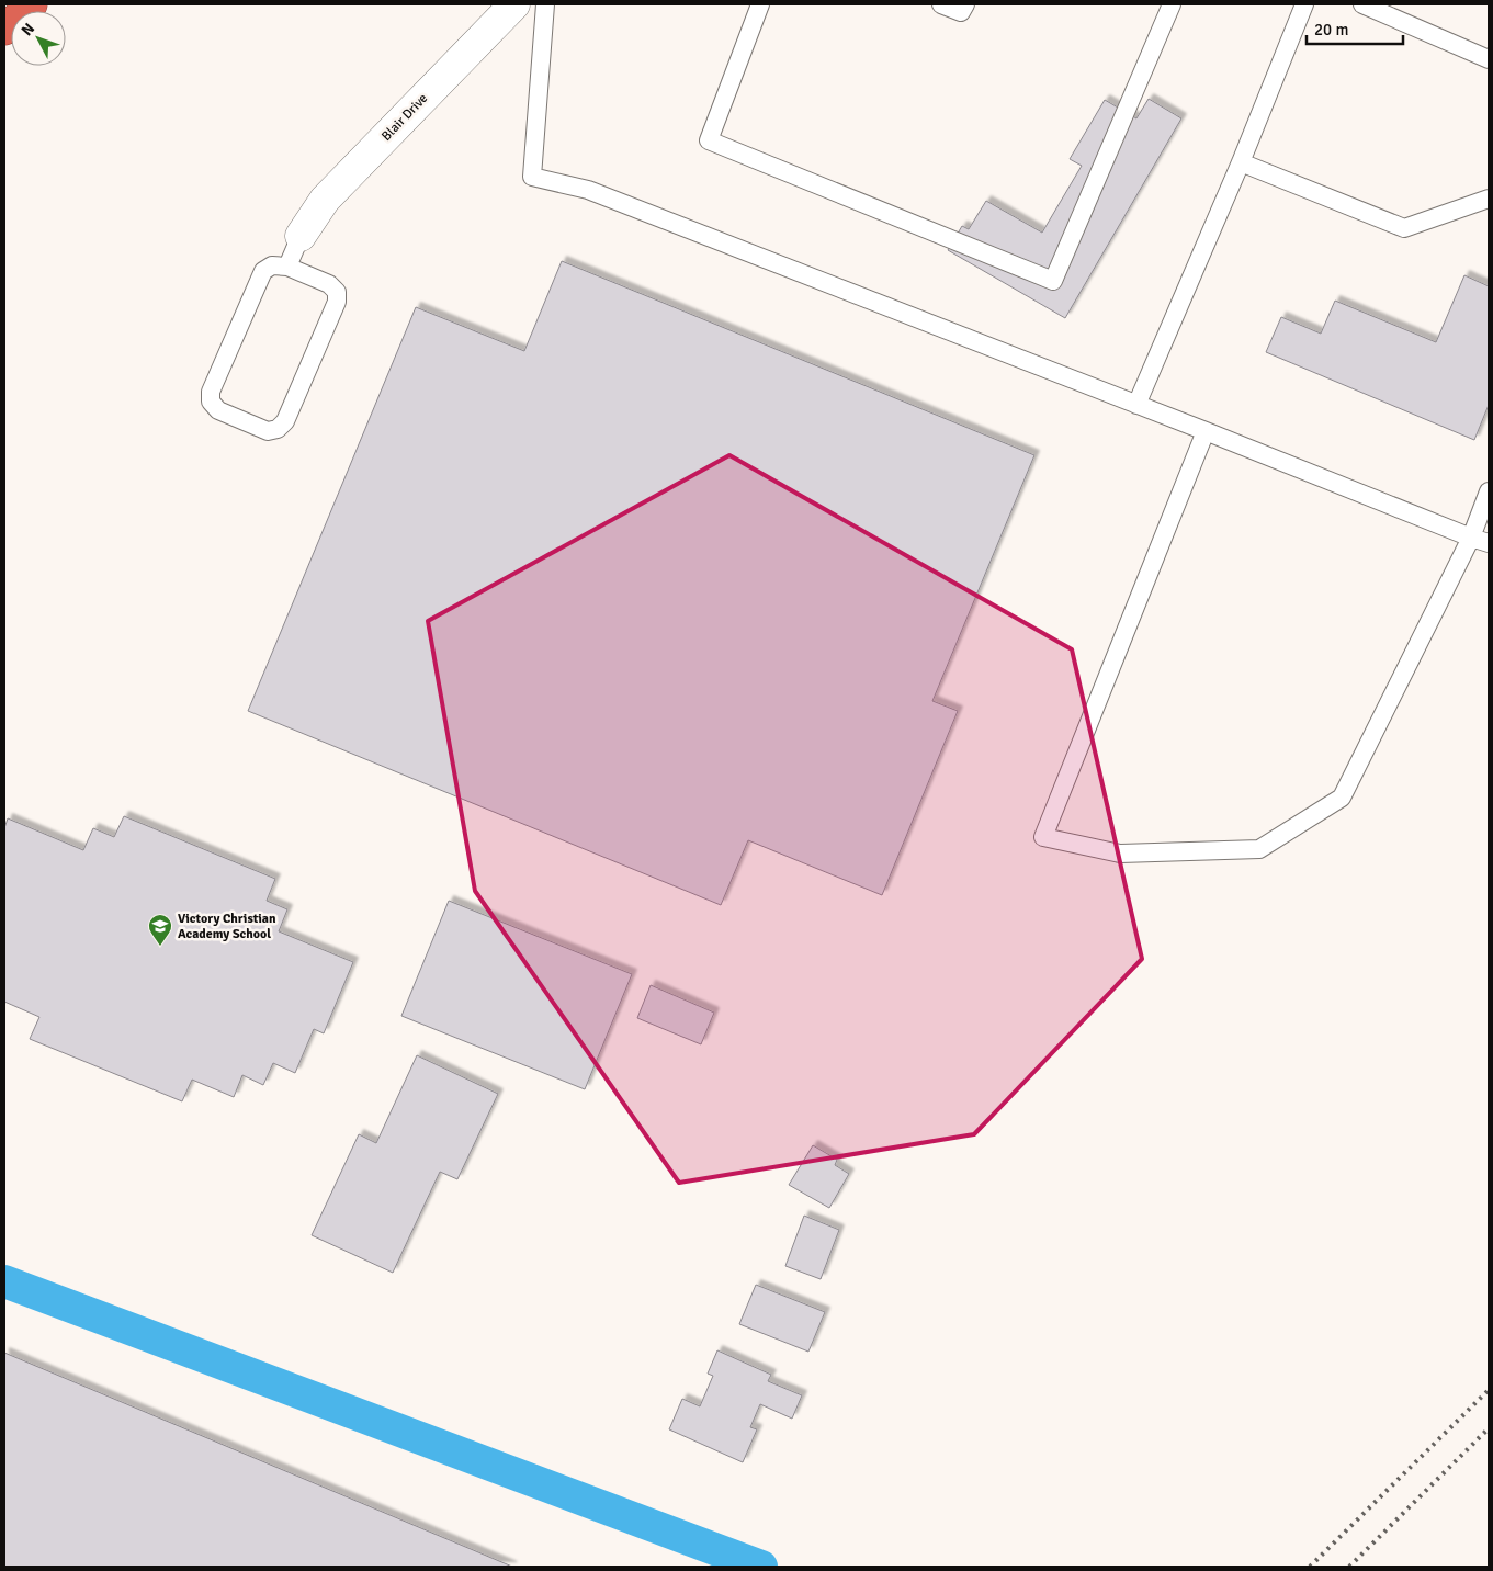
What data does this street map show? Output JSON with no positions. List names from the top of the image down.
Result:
{
  "streets": {
    "street": ["Blair Drive"]
  },
  "places": {
    "school or university": ["Victory Christian Academy School"]
  },
  "scale_bar": "20 m",
  "north": "top left"
}
